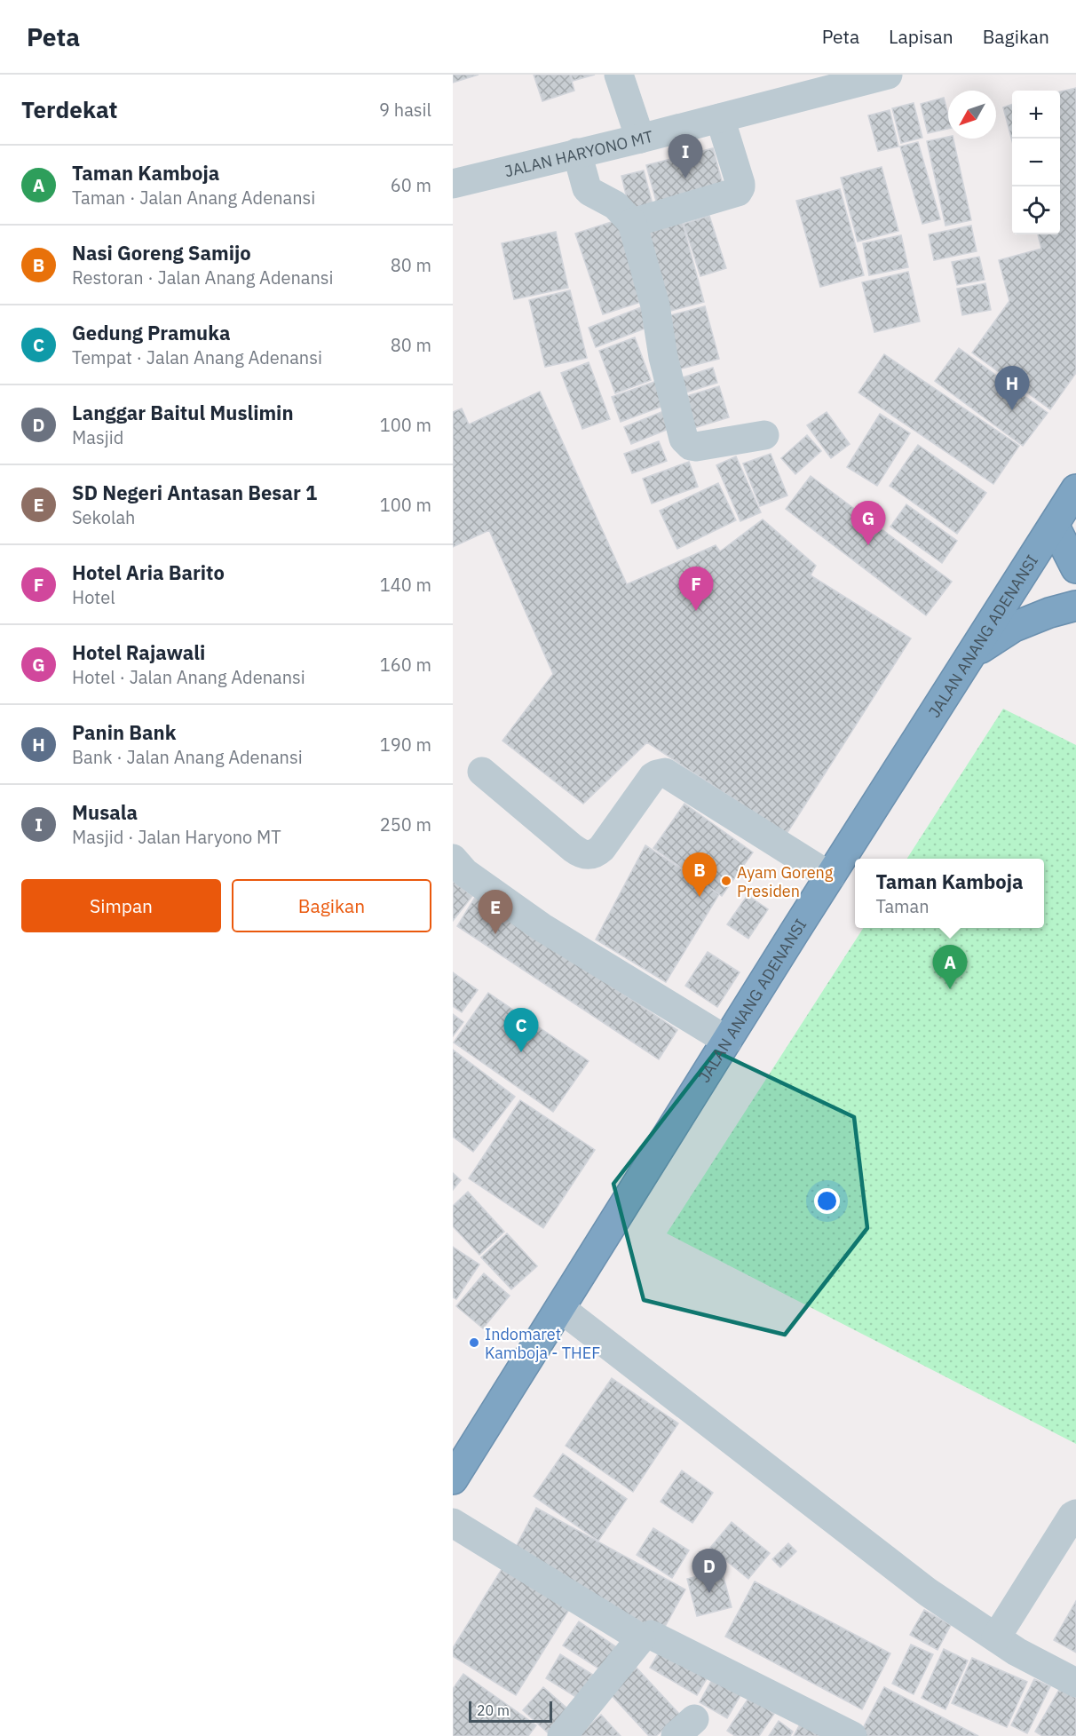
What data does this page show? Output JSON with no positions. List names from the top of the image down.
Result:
{
  "streets": {
    "highway": ["JALAN ANANG ADENANSI"],
    "street": ["JALAN HARYONO MT"]
  },
  "places": ["Ayam Goreng Presiden", "Indomaret Kamboja - THEF"],
  "scale_bar": "20 m",
  "north": "bottom left",
  "page": {
    "header": "Peta",
    "nav": ["Peta", "Lapisan", "Bagikan"],
    "heading": ["Terdekat", "9 hasil"],
    "map_buttons": ["+", "−"],
    "pins": [
      "I",
      "H",
      "G",
      "F",
      "B",
      "E",
      "A",
      "C",
      "D"
    ],
    "list": [
      {
        "mark": "A",
        "name": "Taman Kamboja",
        "note": "Taman · Jalan Anang Adenansi",
        "value": "60 m"
      },
      {
        "mark": "B",
        "name": "Nasi Goreng Samijo",
        "note": "Restoran · Jalan Anang Adenansi",
        "value": "80 m"
      },
      {
        "mark": "C",
        "name": "Gedung Pramuka",
        "note": "Tempat · Jalan Anang Adenansi",
        "value": "80 m"
      },
      {
        "mark": "D",
        "name": "Langgar Baitul Muslimin",
        "note": "Masjid",
        "value": "100 m"
      },
      {
        "mark": "E",
        "name": "SD Negeri Antasan Besar 1",
        "note": "Sekolah",
        "value": "100 m"
      },
      {
        "mark": "F",
        "name": "Hotel Aria Barito",
        "note": "Hotel",
        "value": "140 m"
      },
      {
        "mark": "G",
        "name": "Hotel Rajawali",
        "note": "Hotel · Jalan Anang Adenansi",
        "value": "160 m"
      },
      {
        "mark": "H",
        "name": "Panin Bank",
        "note": "Bank · Jalan Anang Adenansi",
        "value": "190 m"
      },
      {
        "mark": "I",
        "name": "Musala",
        "note": "Masjid · Jalan Haryono MT",
        "value": "250 m"
      }
    ],
    "popup": ["Taman Kamboja", "Taman"],
    "buttons": ["Simpan", "Bagikan"],
    "scale": "20 m"
  }
}
